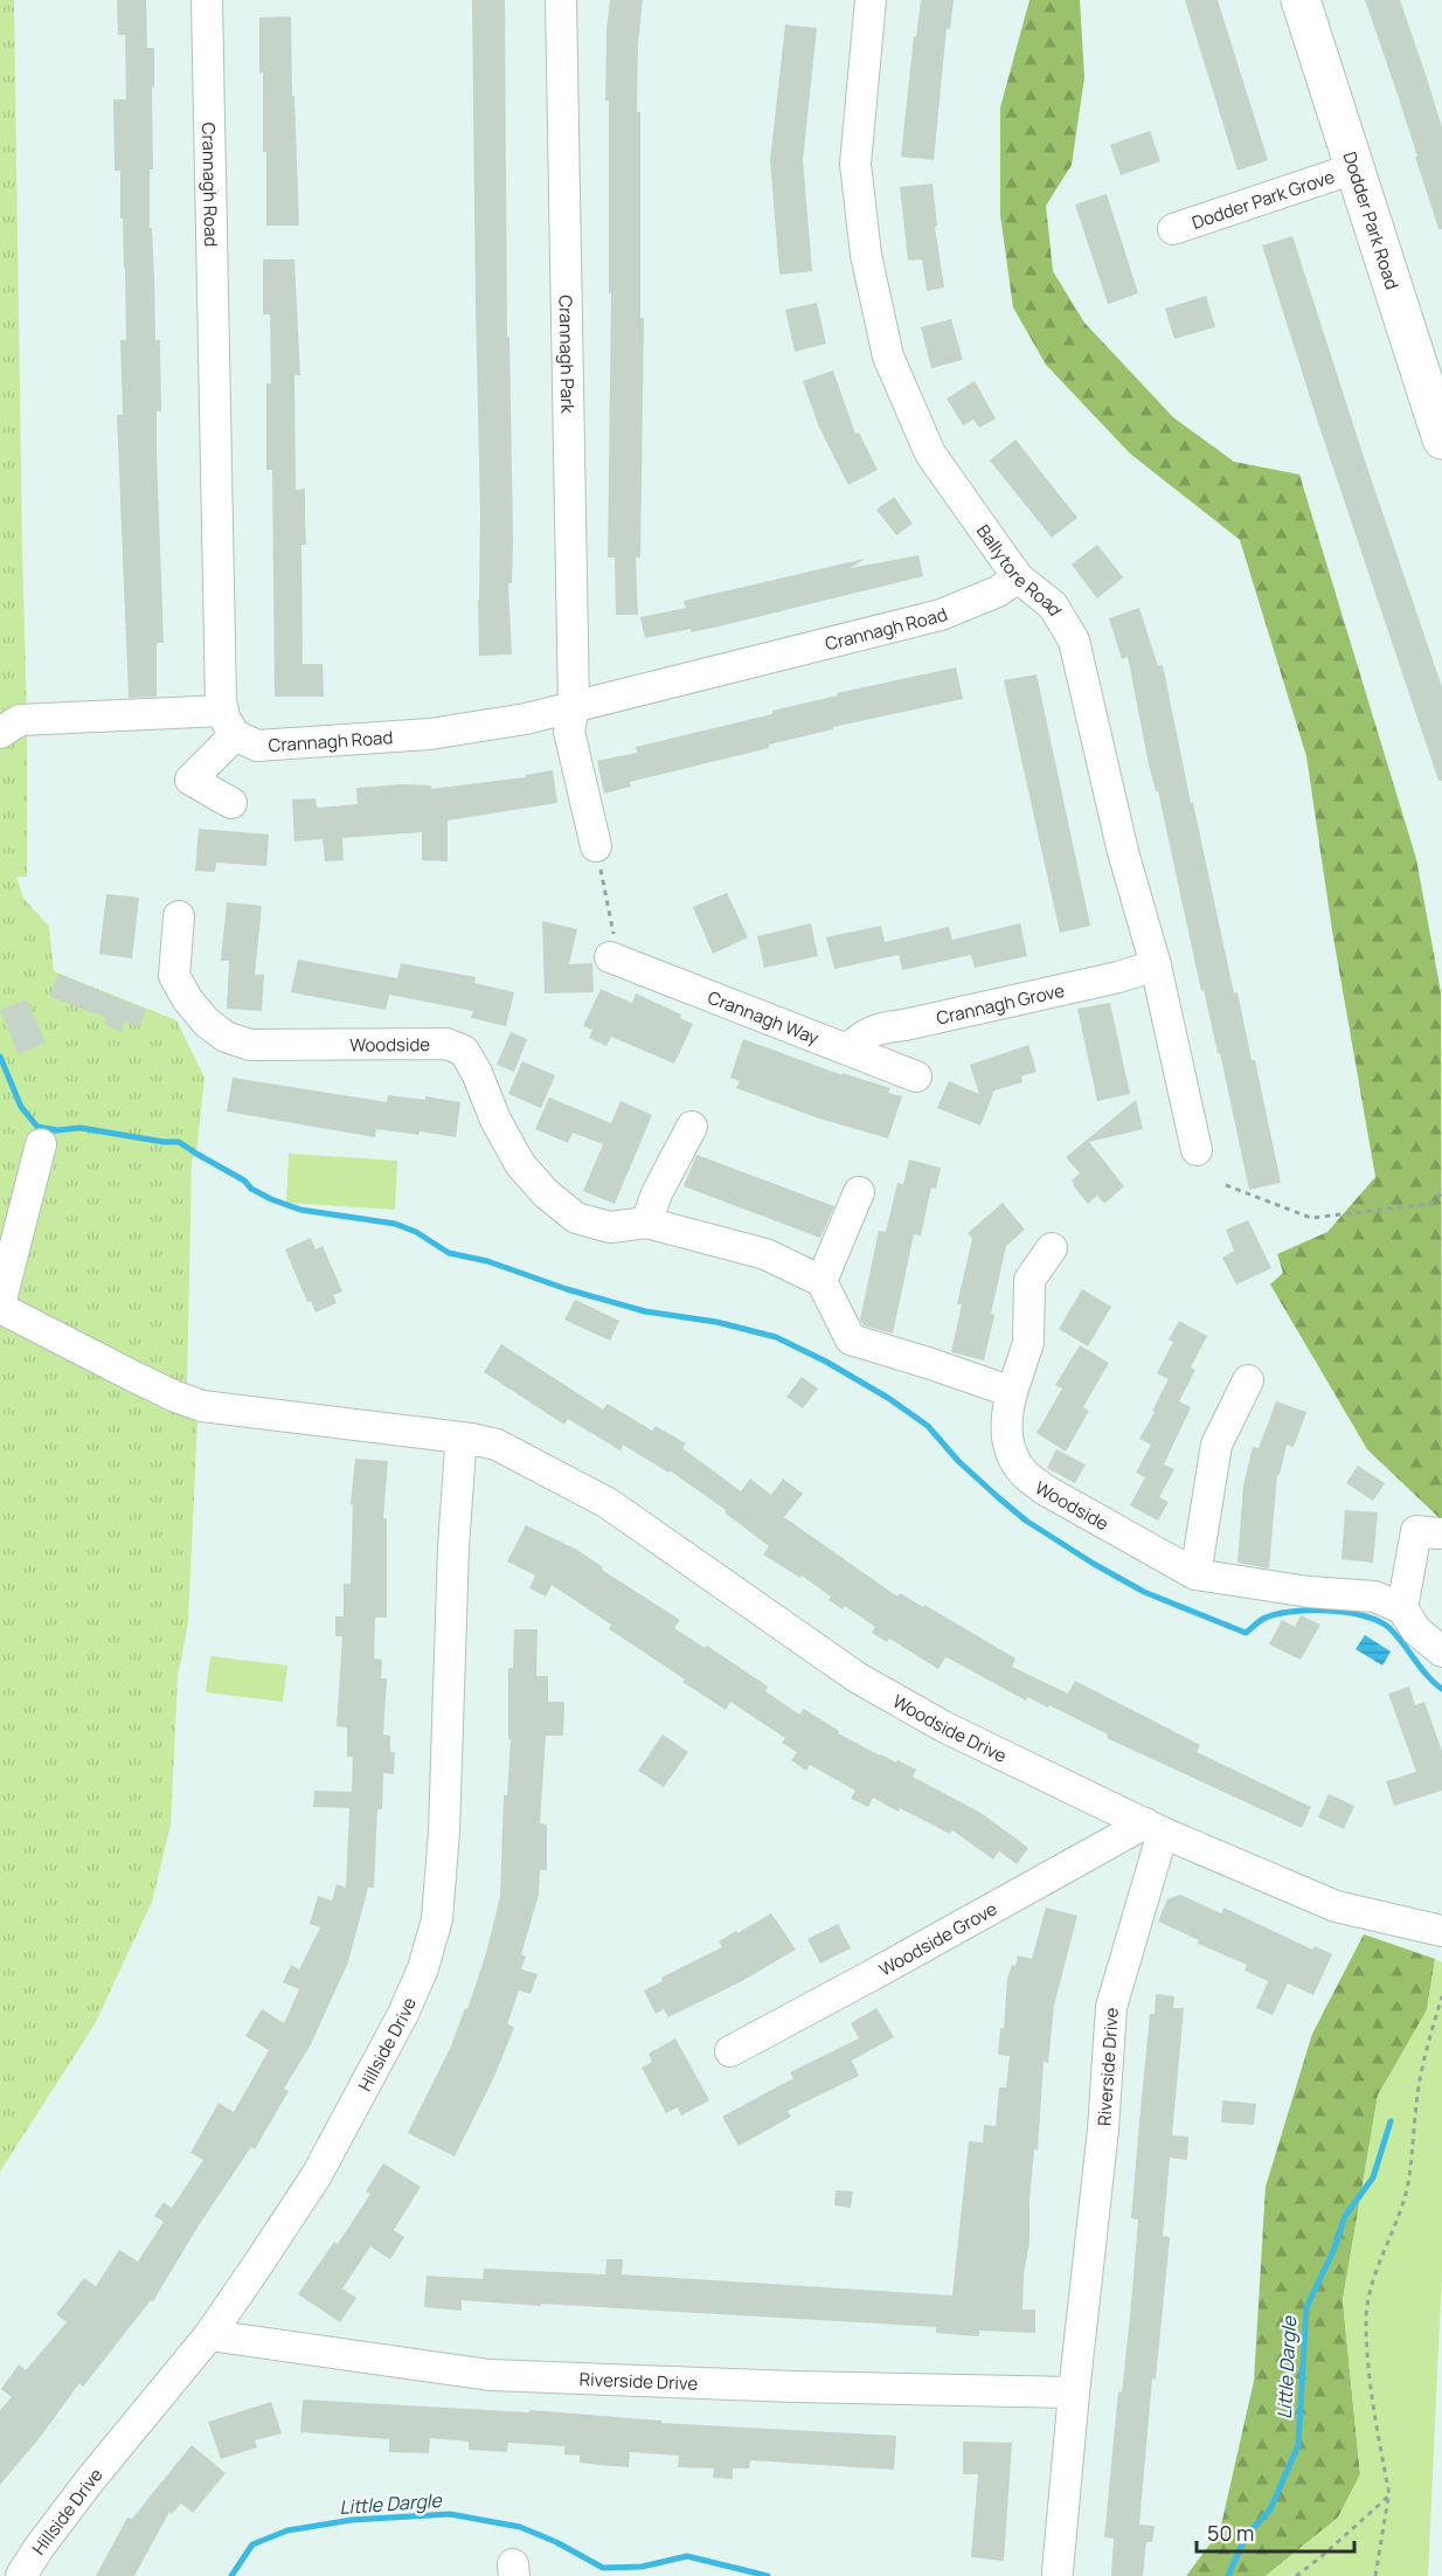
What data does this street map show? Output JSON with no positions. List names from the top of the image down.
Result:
{
  "streets": {
    "main road": ["Dodder Park Road"],
    "street": [
      "Crannagh Road",
      "Dodder Park Grove",
      "Crannagh Park",
      "Ballytore Road",
      "Crannagh Grove",
      "Crannagh Way",
      "Woodside",
      "Woodside Drive",
      "Woodside Grove",
      "Hillside Drive",
      "Riverside Drive"
    ]
  },
  "crossings": [
    ["Crannagh Road", "Crannagh Park"],
    ["Crannagh Road", "Ballytore Road"],
    ["Dodder Park Grove", "Dodder Park Road"],
    ["Ballytore Road", "Crannagh Grove"],
    ["Crannagh Grove", "Crannagh Way"],
    ["Woodside Drive", "Woodside Grove"],
    ["Woodside Drive", "Hillside Drive"],
    ["Woodside Drive", "Riverside Drive"],
    ["Woodside Grove", "Riverside Drive"],
    ["Hillside Drive", "Riverside Drive"]
  ],
  "water": ["Little Dargle"],
  "scale_bar": "50 m"
}
